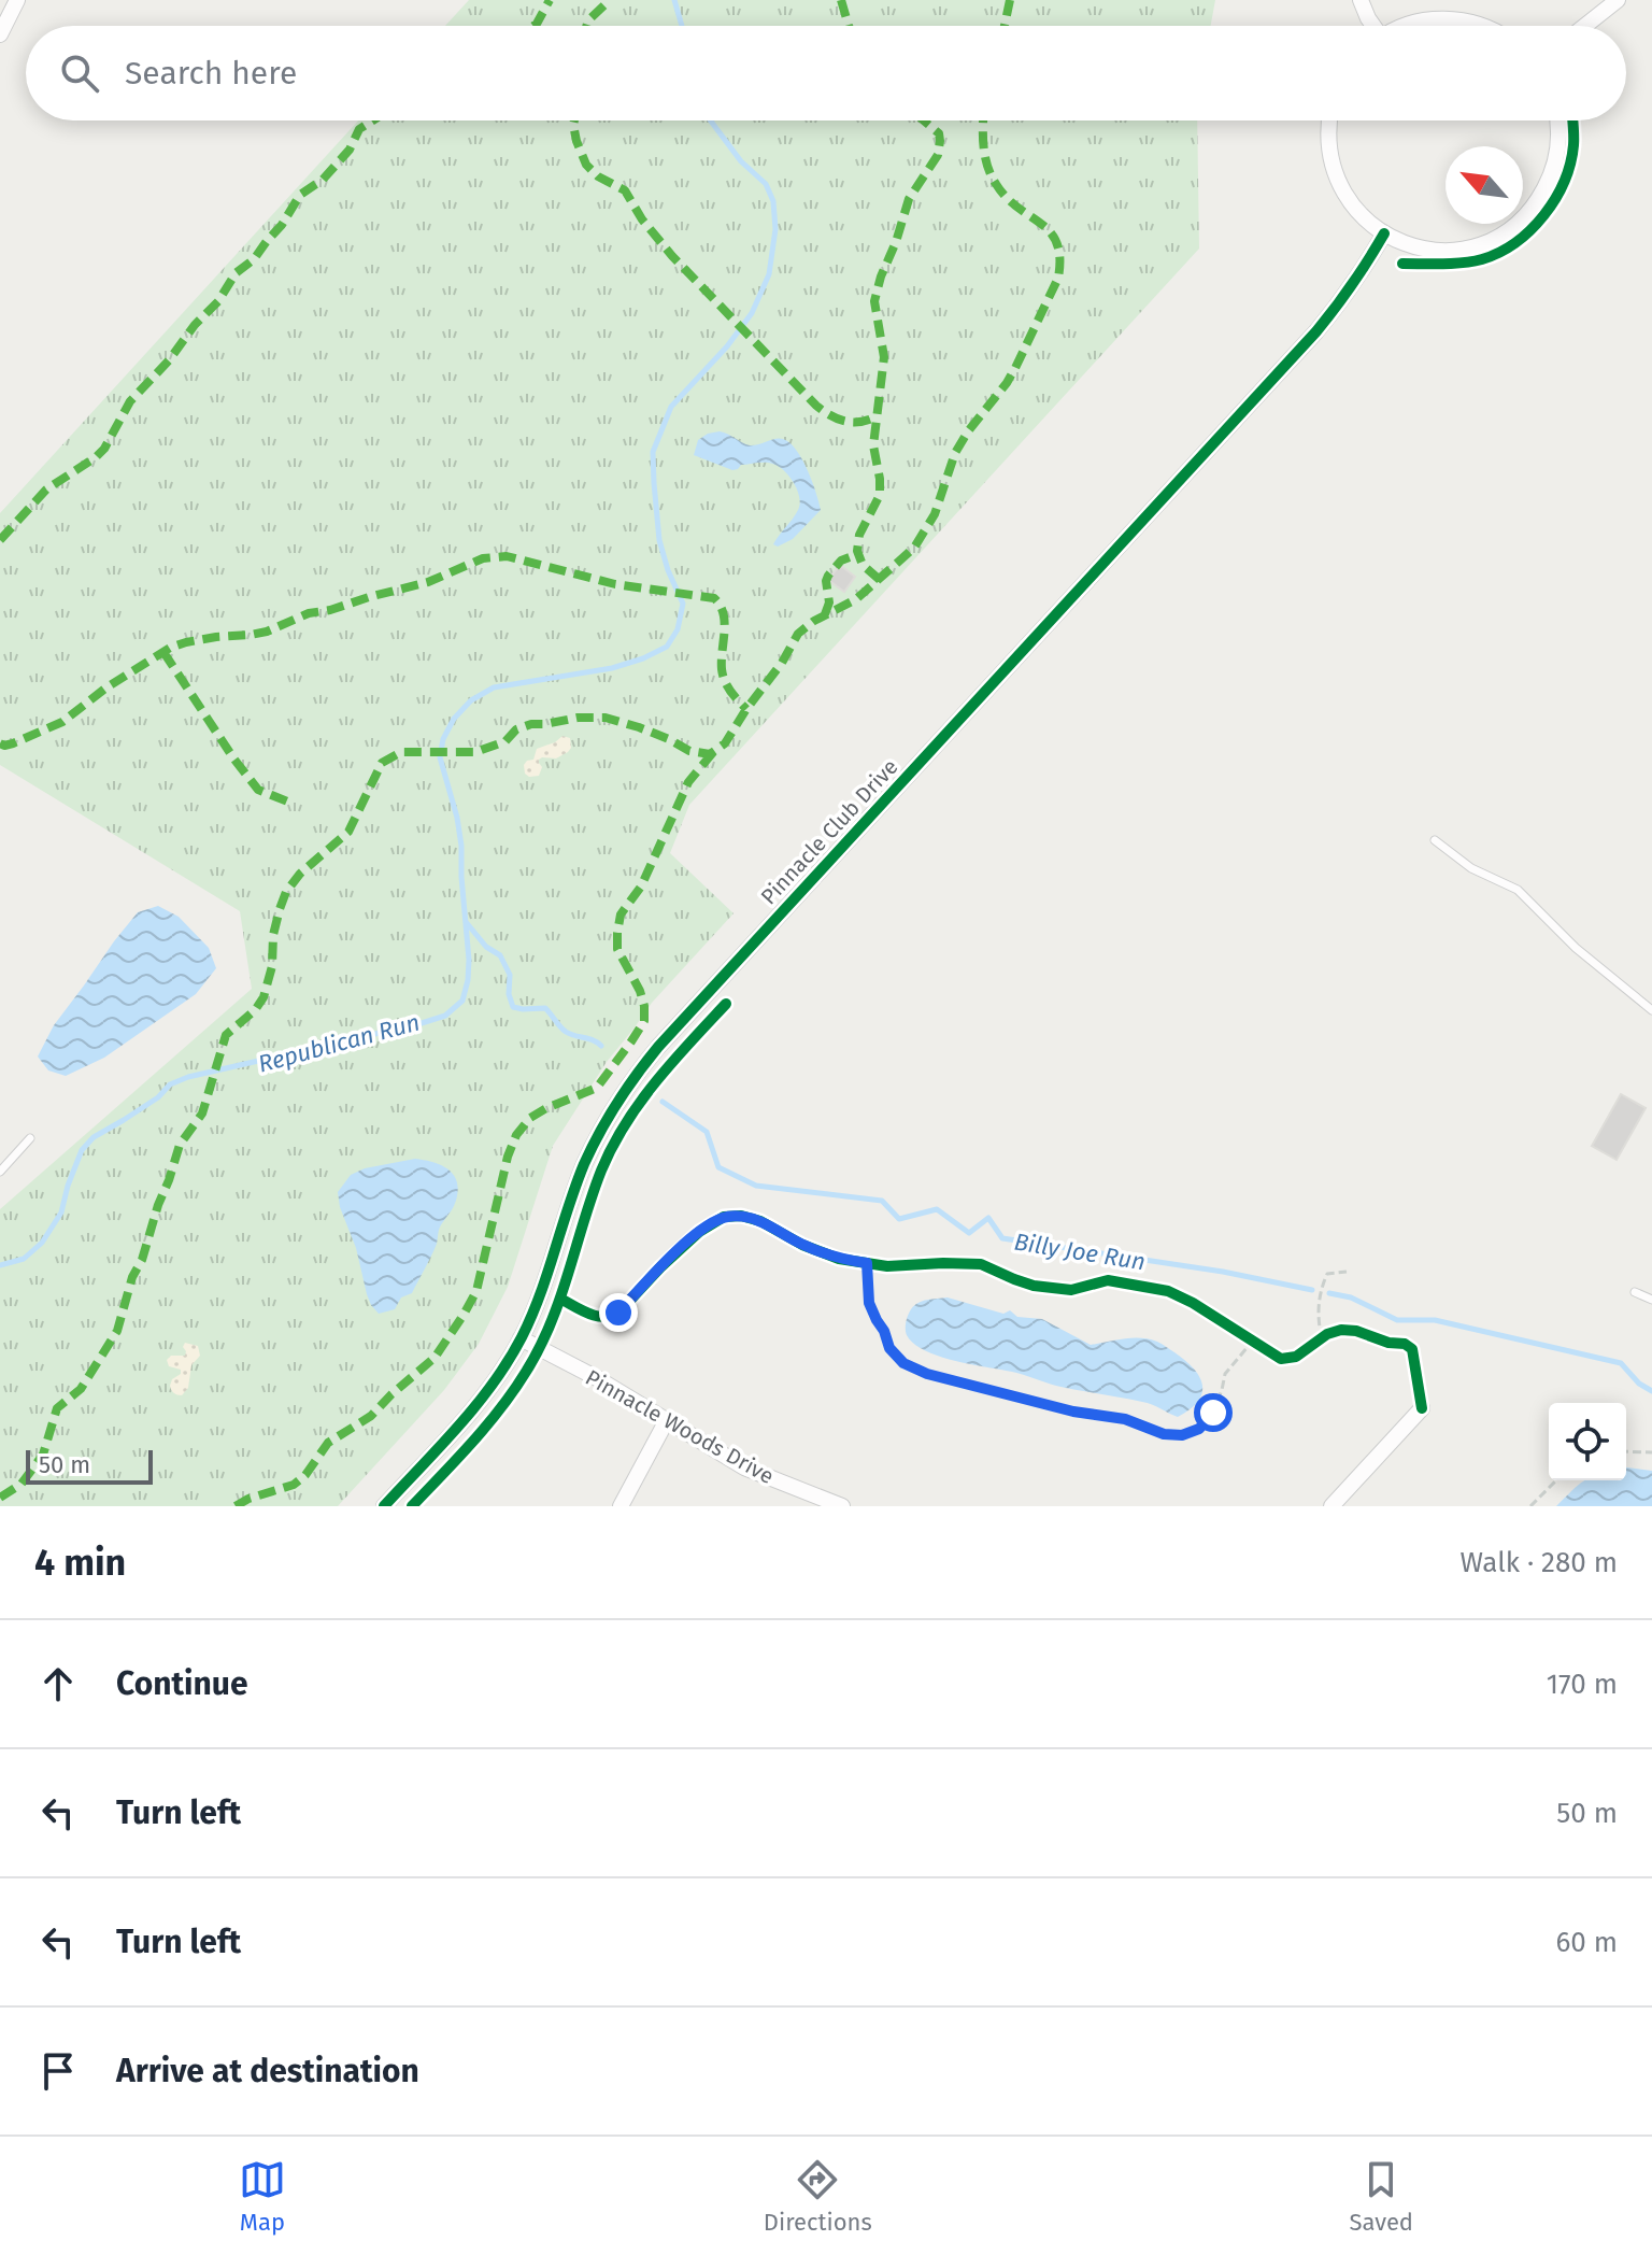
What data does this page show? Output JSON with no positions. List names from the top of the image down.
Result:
{
  "streets": {
    "street": ["Pinnacle Club Drive", "Pinnacle Woods Drive"]
  },
  "crossings": [
    ["Pinnacle Club Drive", "Pinnacle Woods Drive"]
  ],
  "water": ["Republican Run", "Billy Joe Run"],
  "scale_bar": "50 m",
  "north": "top left",
  "page": {
    "search": "Search here",
    "scale": "50 m",
    "heading": ["4 min", "Walk · 280 m"],
    "list": [
      ["Continue", "170 m"],
      ["Turn left", "50 m"],
      ["Turn left", "60 m"],
      "Arrive at destination"
    ],
    "nav": ["Map", "Directions", "Saved"]
  }
}
